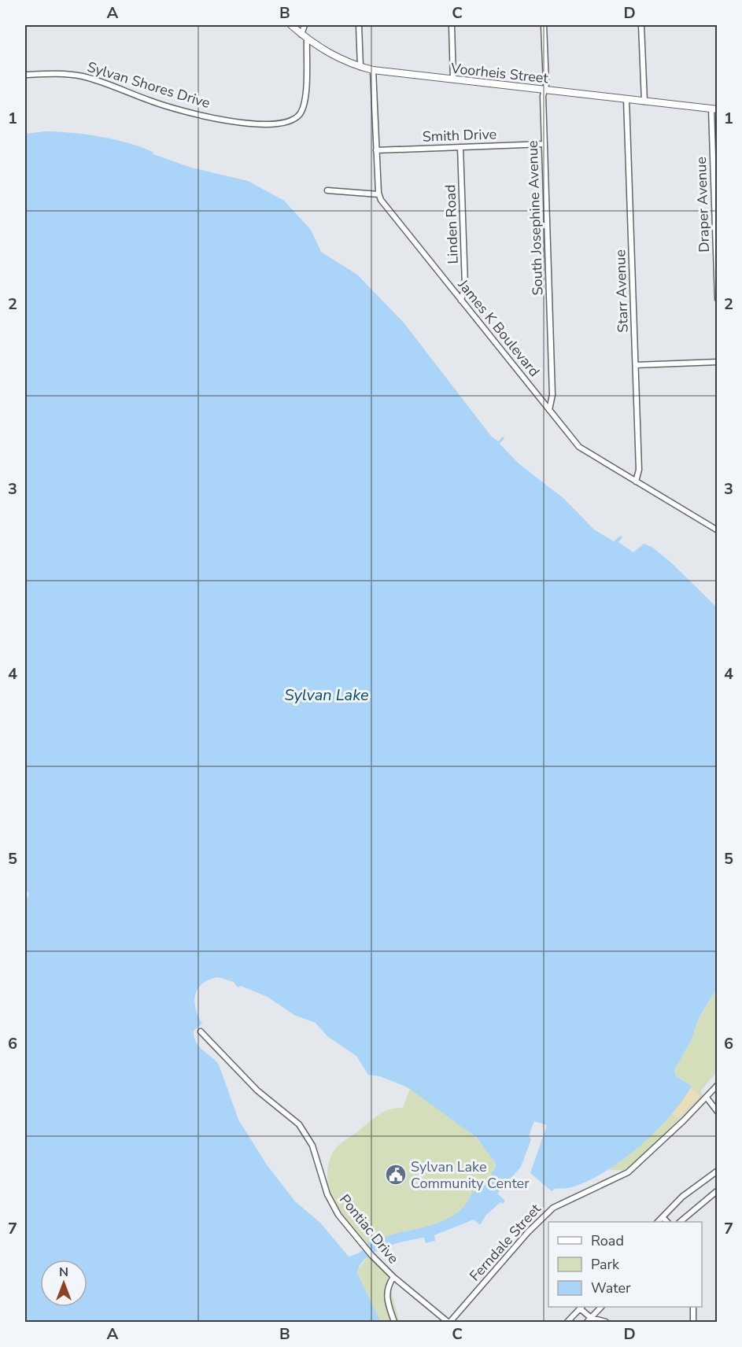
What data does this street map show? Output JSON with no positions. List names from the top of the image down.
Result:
{
  "streets": {
    "street": [
      "Voorheis Street",
      "Sylvan Shores Drive",
      "Smith Drive",
      "Draper Avenue",
      "South Josephine Avenue",
      "Linden Road",
      "Starr Avenue",
      "James K Boulevard",
      "Pontiac Drive",
      "Ferndale Street"
    ]
  },
  "crossings": [
    ["Voorheis Street", "Sylvan Shores Drive"],
    ["Voorheis Street", "Draper Avenue"],
    ["Voorheis Street", "South Josephine Avenue"],
    ["Voorheis Street", "Starr Avenue"],
    ["Smith Drive", "South Josephine Avenue"],
    ["Smith Drive", "Linden Road"],
    ["South Josephine Avenue", "James K Boulevard"],
    ["Linden Road", "James K Boulevard"],
    ["Starr Avenue", "James K Boulevard"],
    ["Pontiac Drive", "Ferndale Street"]
  ],
  "water": ["Sylvan Lake"],
  "places": {
    "public building": ["Sylvan Lake Community Center"]
  },
  "legend": ["Road", "Park", "Water"],
  "north": "top",
  "grid": {
    "columns": [
      "A",
      "B",
      "C",
      "D"
    ],
    "rows": [
      "1",
      "2",
      "3",
      "4",
      "5",
      "6",
      "7"
    ]
  }
}
